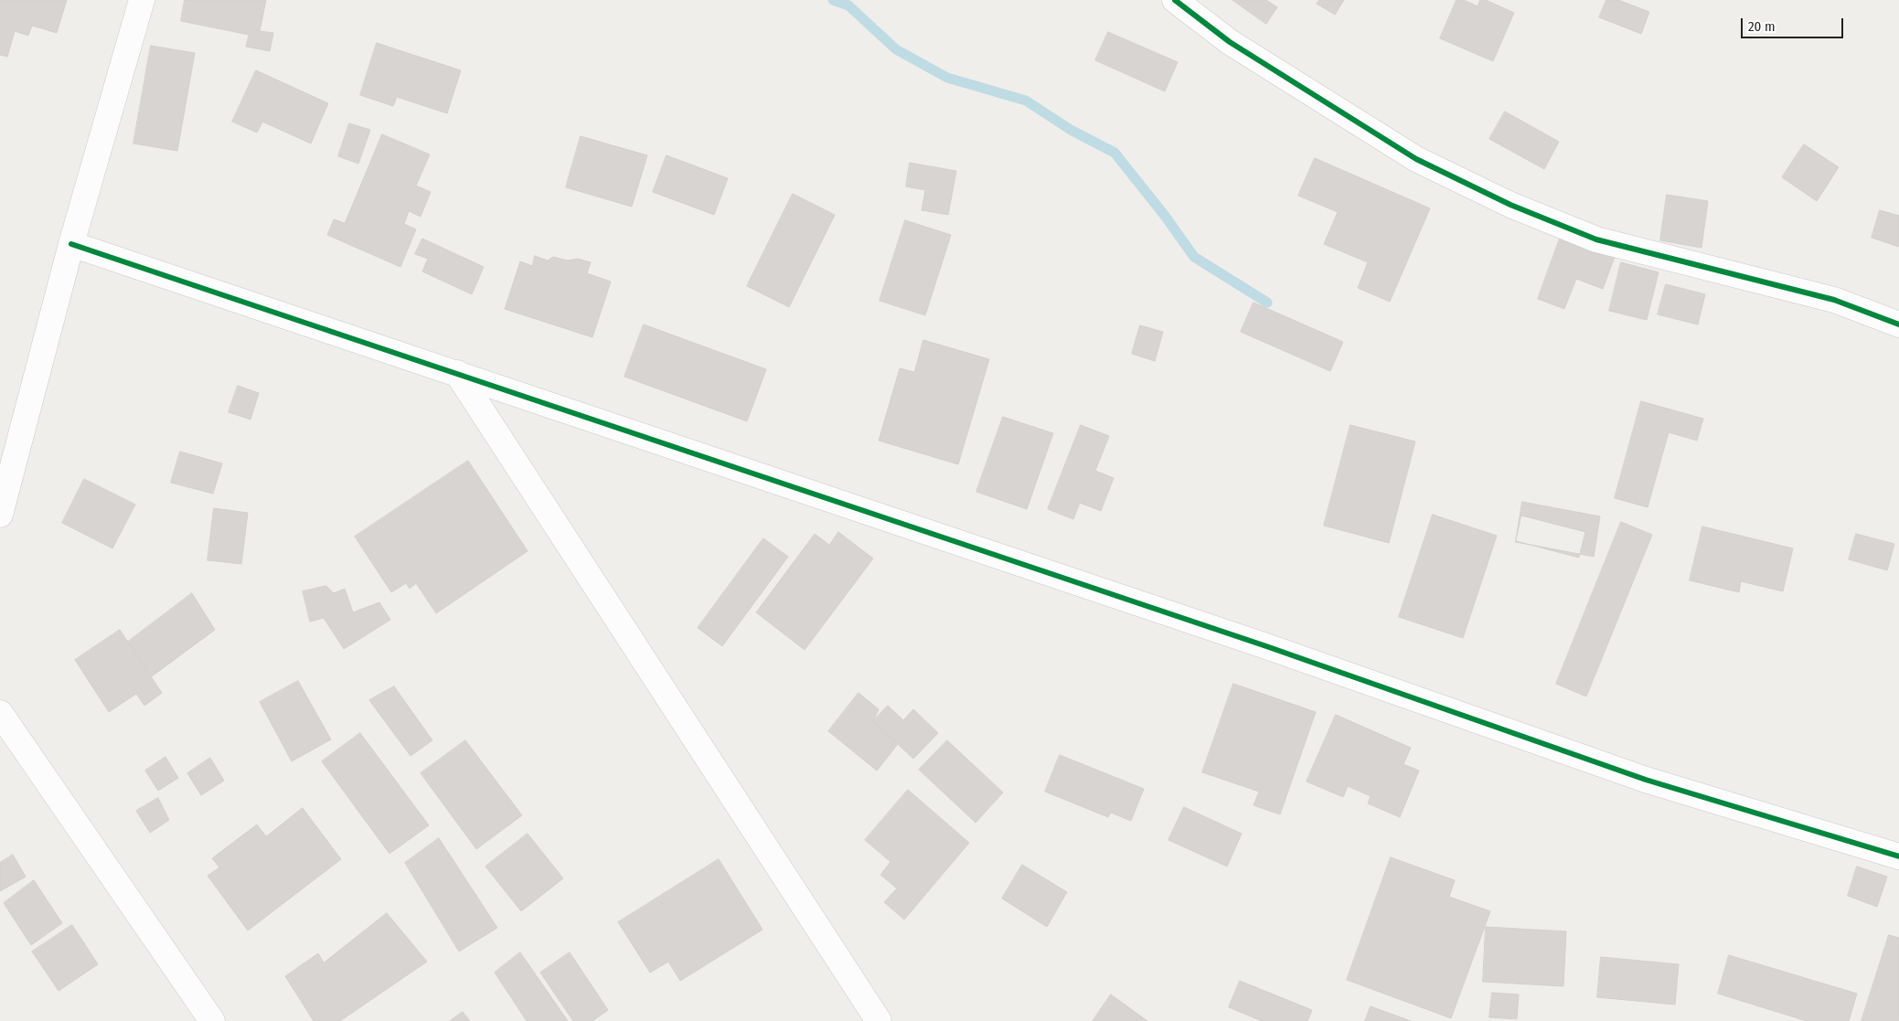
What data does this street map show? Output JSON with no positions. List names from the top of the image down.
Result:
{
  "scale_bar": "20 m"
}
